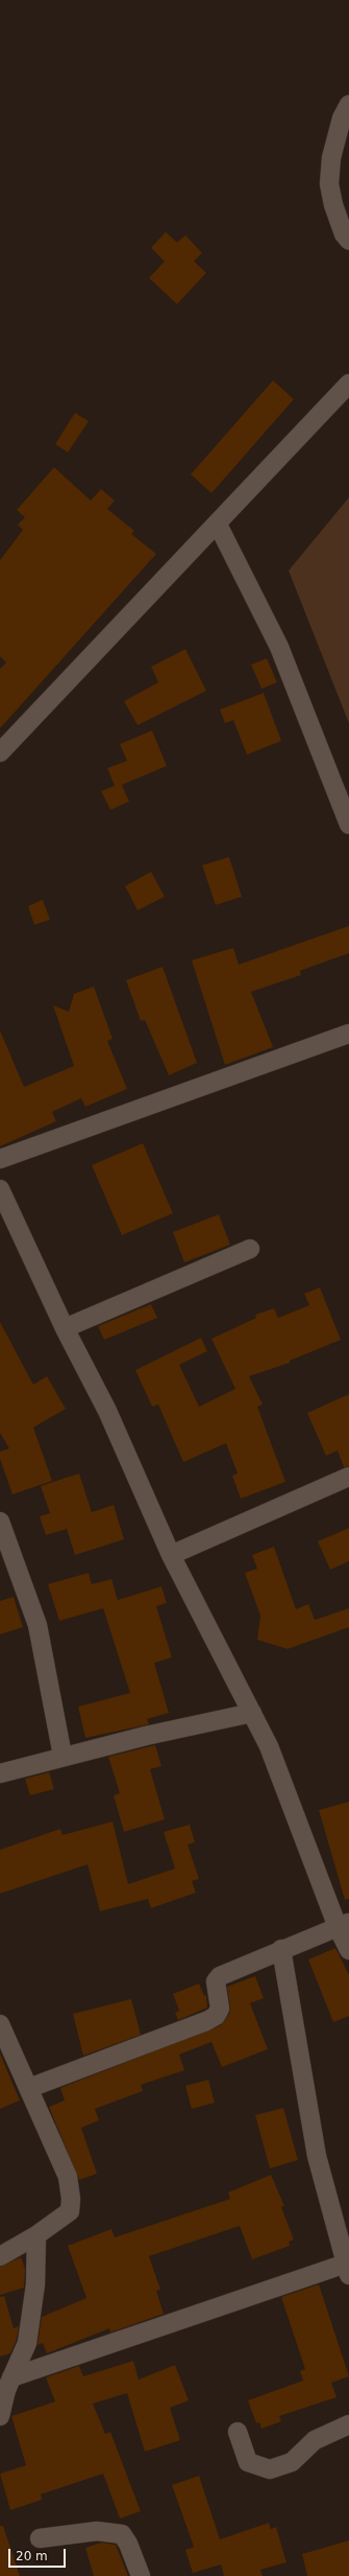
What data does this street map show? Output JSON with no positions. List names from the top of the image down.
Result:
{
  "scale_bar": "20 m"
}
